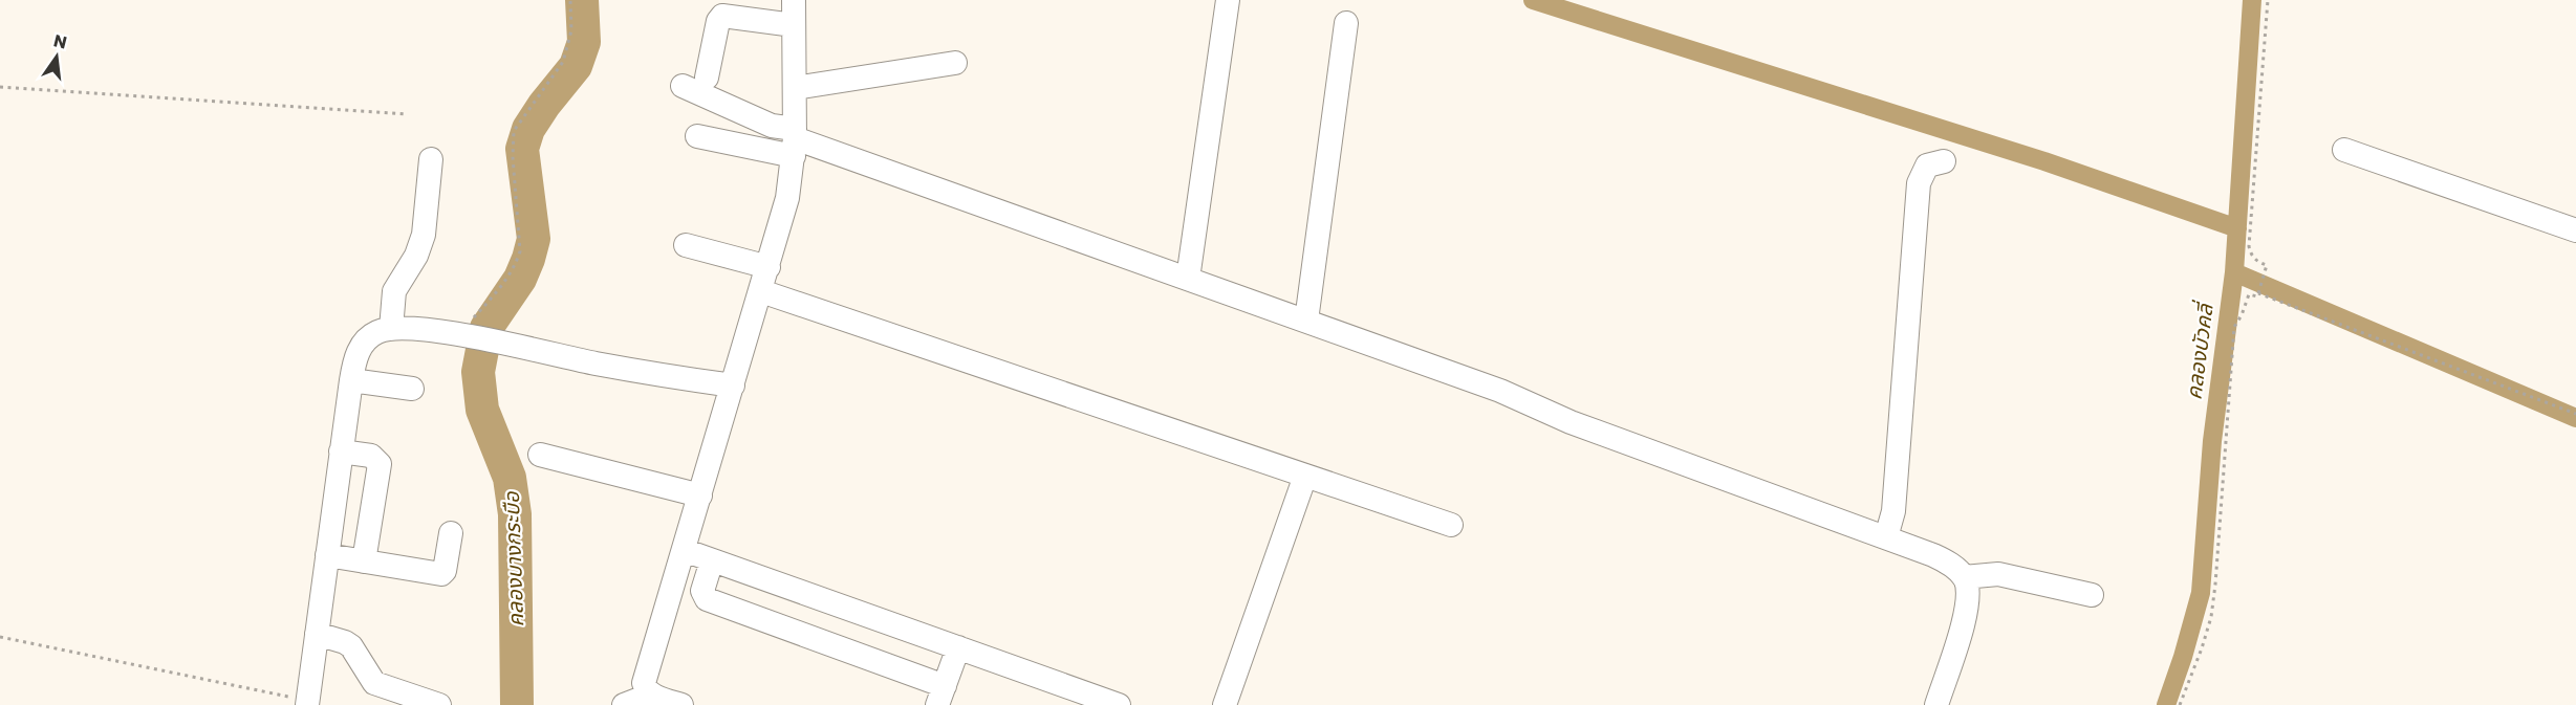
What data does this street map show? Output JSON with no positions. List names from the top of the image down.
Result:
{
  "water": ["คลองบัวคลี่", "คลองบางกระบือ"],
  "north": "top"
}
